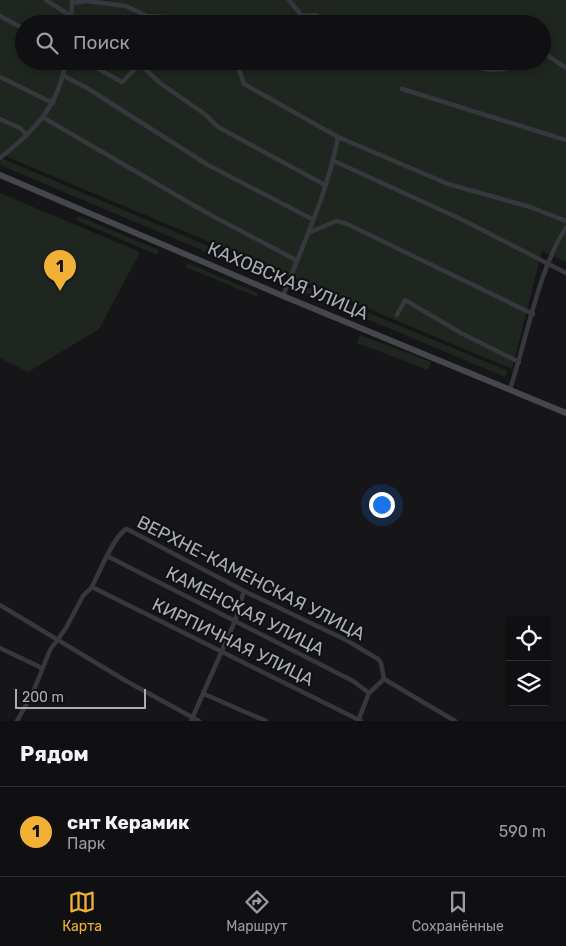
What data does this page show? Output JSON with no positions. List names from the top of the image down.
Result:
{
  "streets": {
    "main road": ["КАХОВСКАЯ УЛИЦА"],
    "street": ["ВЕРХНЕ-КАМЕНСКАЯ УЛИЦА", "КАМЕНСКАЯ УЛИЦА", "КИРПИЧНАЯ УЛИЦА"]
  },
  "crossings": [
    ["ВЕРХНЕ-КАМЕНСКАЯ УЛИЦА", "КАМЕНСКАЯ УЛИЦА"],
    ["ВЕРХНЕ-КАМЕНСКАЯ УЛИЦА", "КИРПИЧНАЯ УЛИЦА"]
  ],
  "scale_bar": "200 m",
  "page": {
    "search": "Поиск",
    "pins": "1",
    "scale": "200 m",
    "heading": "Рядом",
    "list": [
      {
        "mark": "1",
        "name": "снт Керамик",
        "note": "Парк",
        "value": "590 m"
      }
    ],
    "nav": ["Карта", "Маршрут", "Сохранённые"]
  }
}
